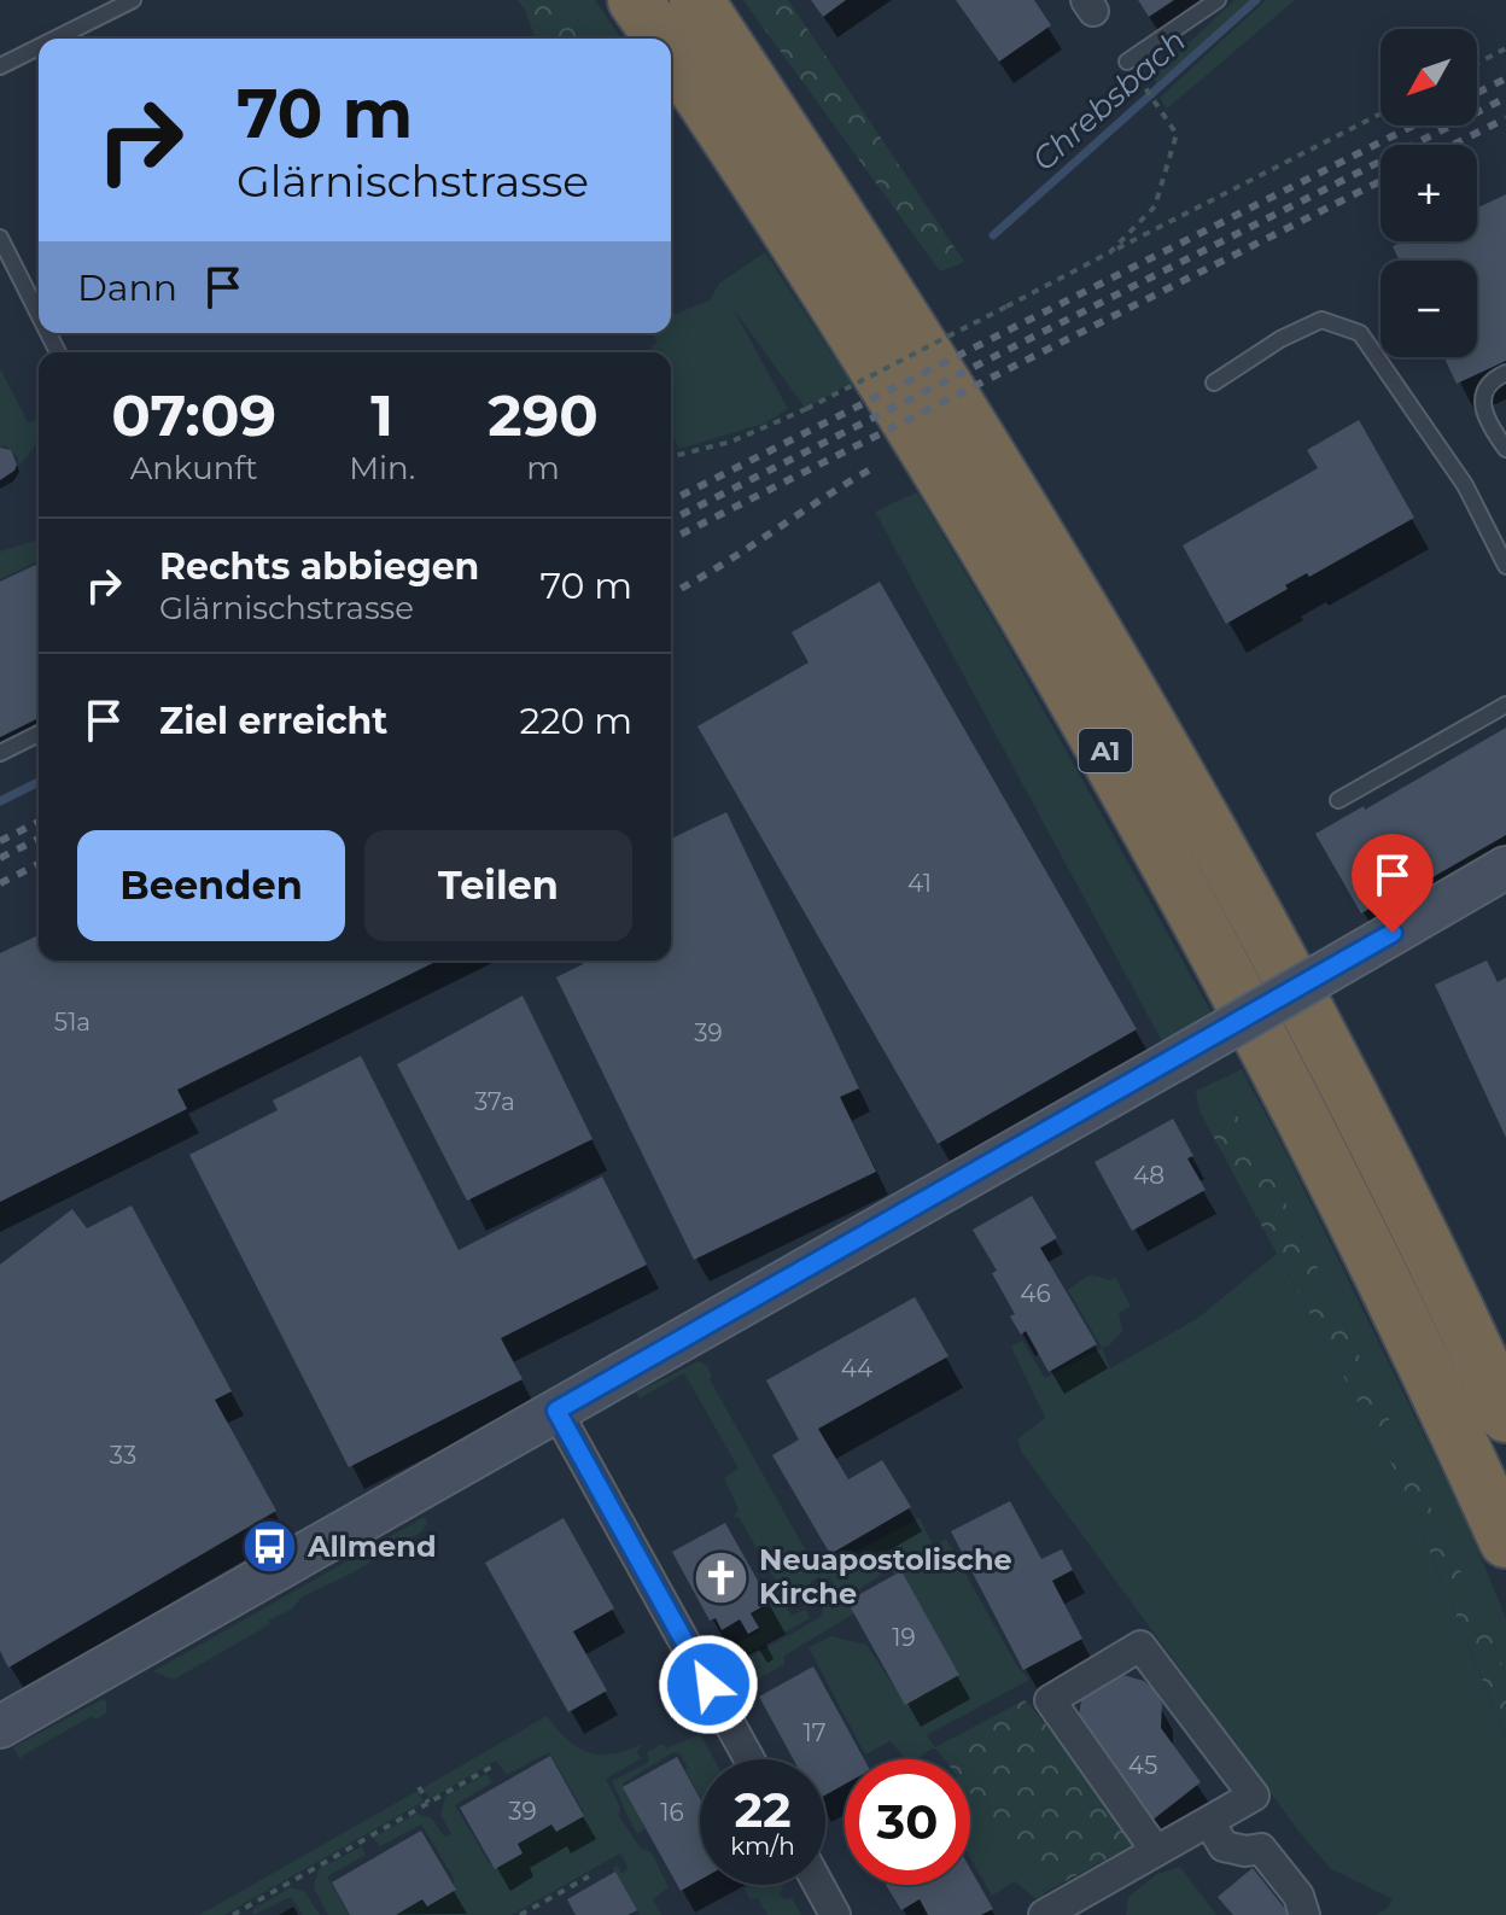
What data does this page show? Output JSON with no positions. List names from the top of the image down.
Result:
{
  "streets": {
    "highway": ["A1"]
  },
  "water": ["Chrebsbach"],
  "places": {
    "bus stop": ["Allmend"],
    "church": ["Neuapostolische Kirche"]
  },
  "house_numbers": [
    "41",
    "51a",
    "39",
    "37a",
    "48",
    "46",
    "44",
    "33",
    "19",
    "17",
    "45",
    "39",
    "16"
  ],
  "north": "bottom left",
  "page": {
    "map_buttons": ["+", "−"],
    "turn": ["70 m", "Glärnischstrasse"],
    "then": "Dann",
    "eta": [
      "07:09",
      "Ankunft",
      "1",
      "Min.",
      "290",
      "m"
    ],
    "list": [
      {
        "name": "Rechts abbiegen",
        "note": "Glärnischstrasse",
        "value": "70 m"
      },
      {
        "name": "Ziel erreicht",
        "value": "220 m"
      }
    ],
    "buttons": ["Beenden", "Teilen"],
    "speed": "22 km/h",
    "limit": "30"
  }
}
